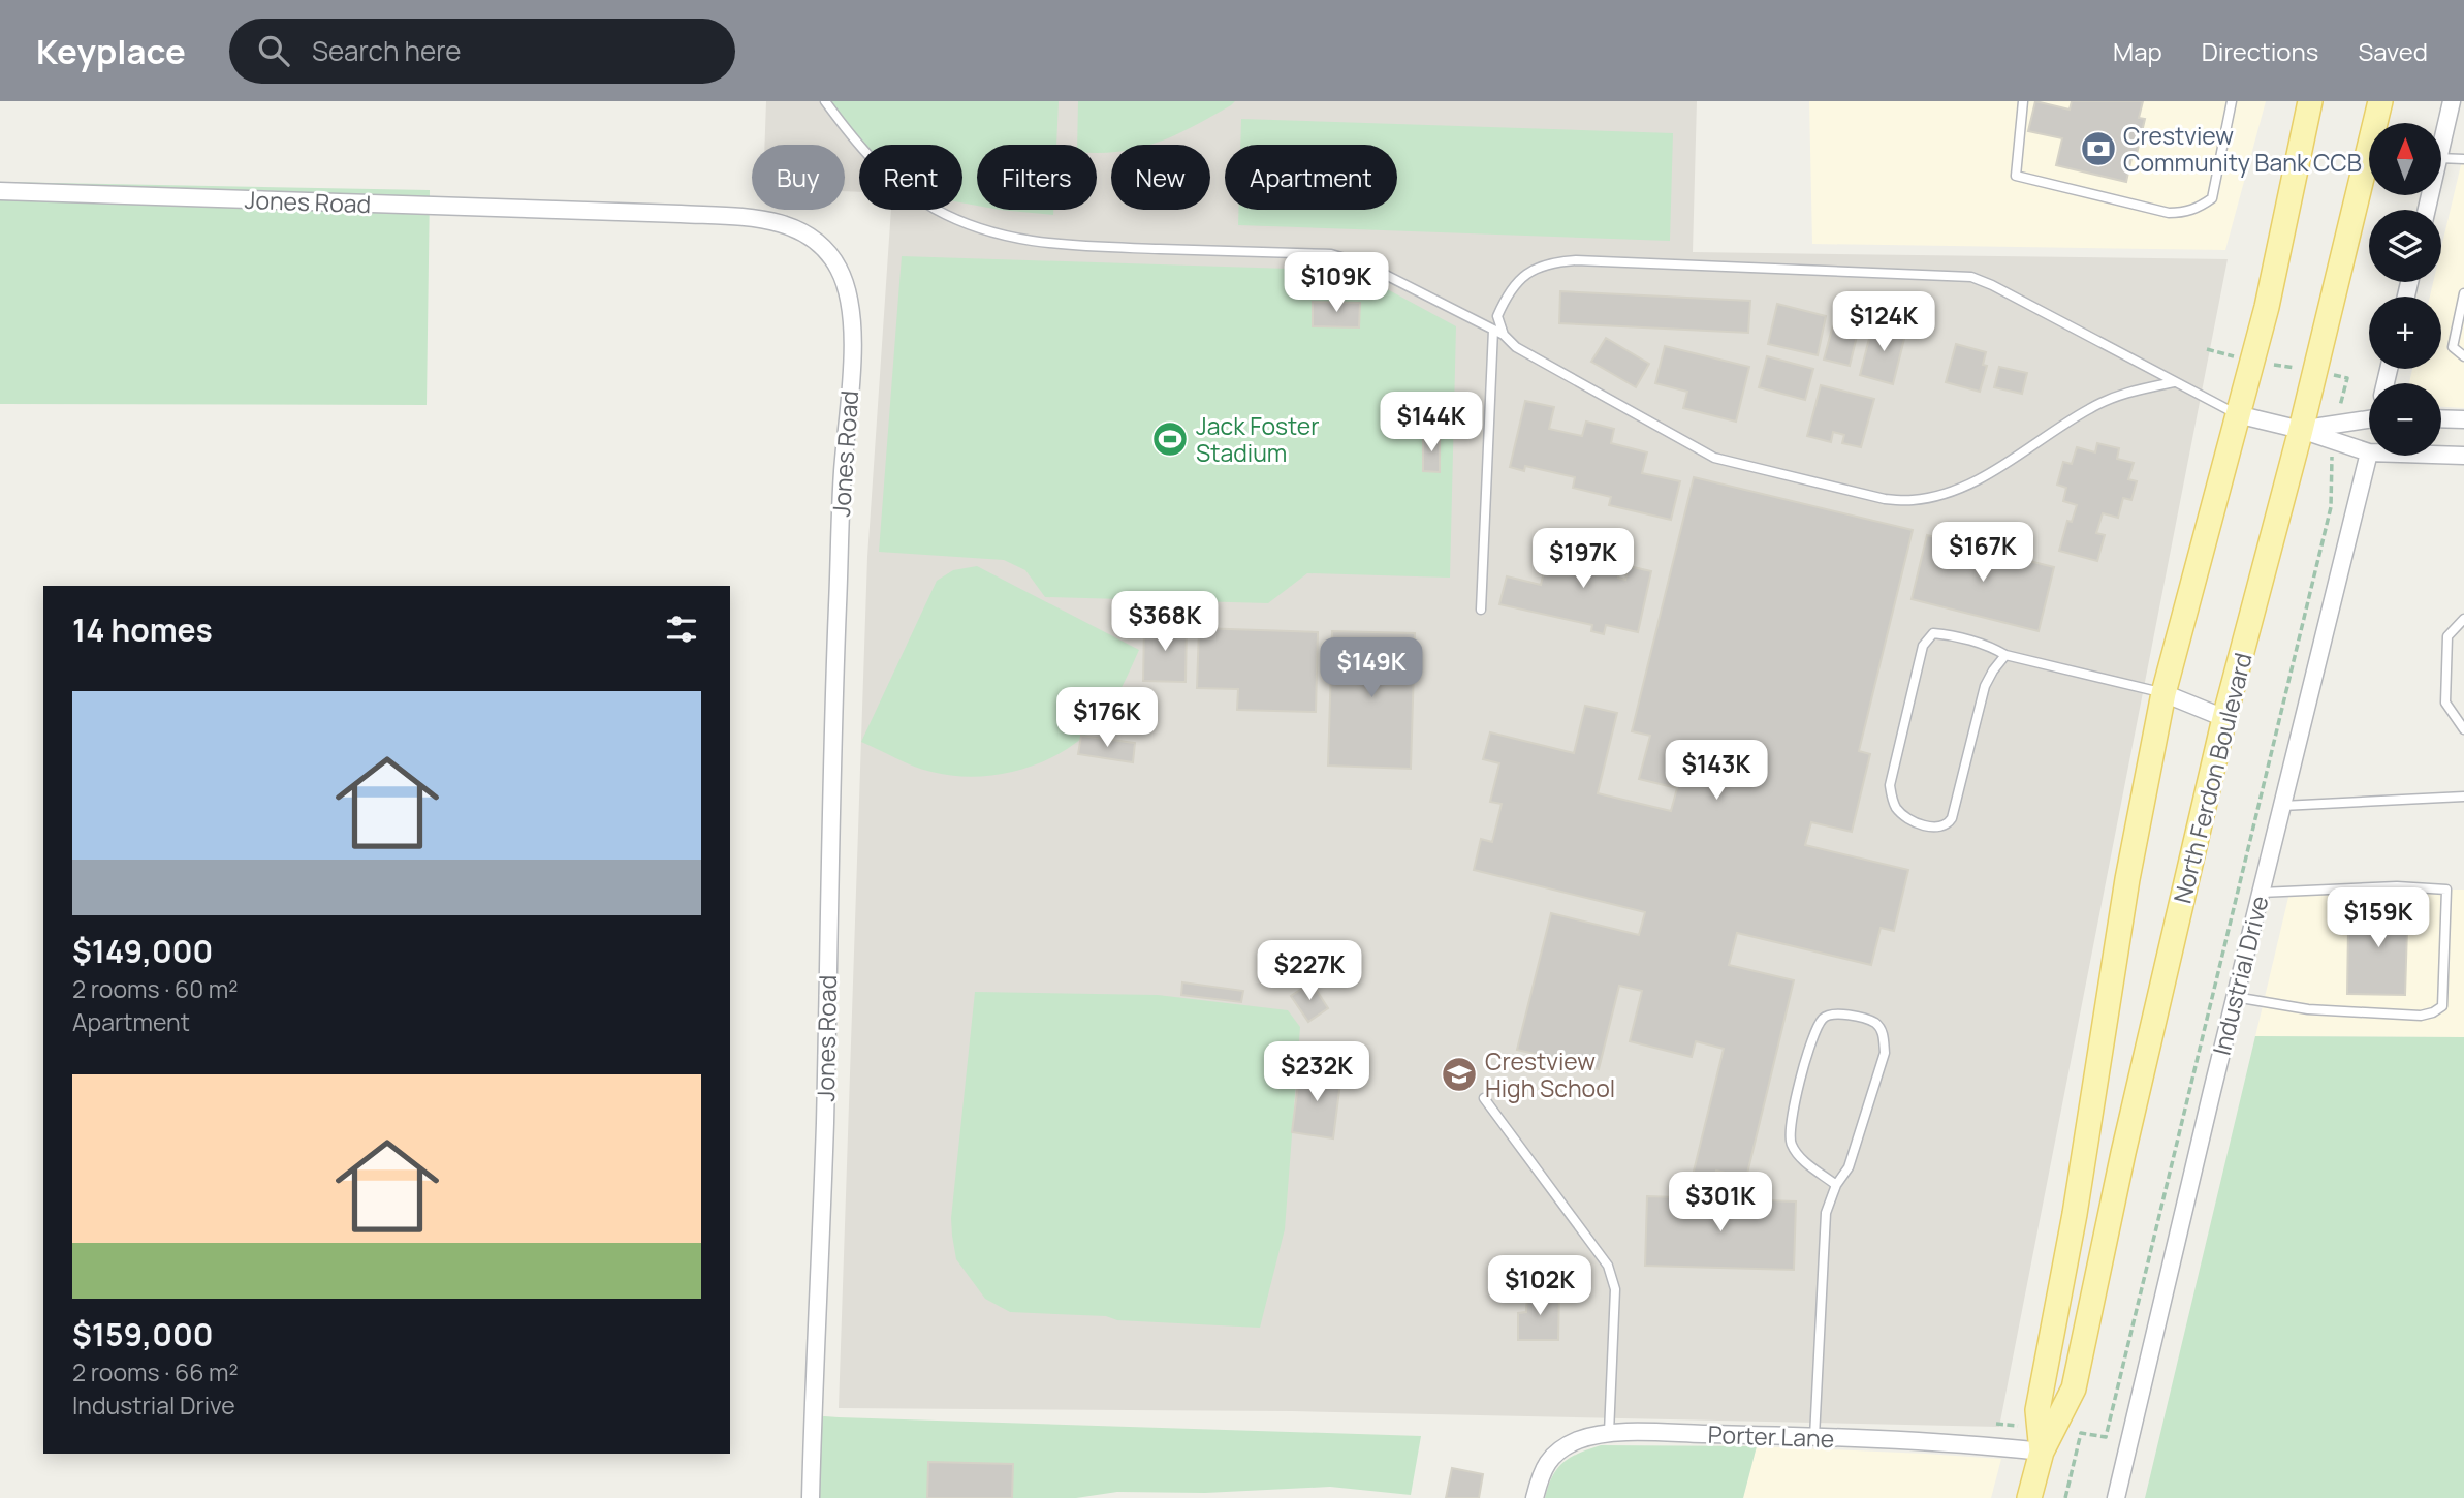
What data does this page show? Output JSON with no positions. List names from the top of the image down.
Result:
{
  "streets": {
    "main road": ["North Ferdon Boulevard"],
    "street": ["Jones Road", "Industrial Drive", "Porter Lane"]
  },
  "crossings": [
    ["North Ferdon Boulevard", "Porter Lane"]
  ],
  "places": {
    "bank": ["Crestview Community Bank CCB"],
    "sports": ["Jack Foster Stadium"],
    "school or university": ["Crestview High School"]
  },
  "north": "top",
  "page": {
    "header": "Keyplace",
    "search": "Search here",
    "nav": ["Map", "Directions", "Saved"],
    "map_buttons": ["+", "−"],
    "chip": [
      "Buy",
      "Rent",
      "Filters",
      "New",
      "Apartment"
    ],
    "price": [
      "$109K",
      "$124K",
      "$144K",
      "$167K",
      "$197K",
      "$368K",
      "$149K",
      "$176K",
      "$143K",
      "$159K",
      "$227K",
      "$232K",
      "$301K",
      "$102K"
    ],
    "heading": "14 homes",
    "list": [
      {
        "name": "$149,000",
        "note": "2 rooms · 60 m² · Apartment"
      },
      {
        "name": "$159,000",
        "note": "2 rooms · 66 m² · Industrial Drive"
      }
    ]
  }
}
